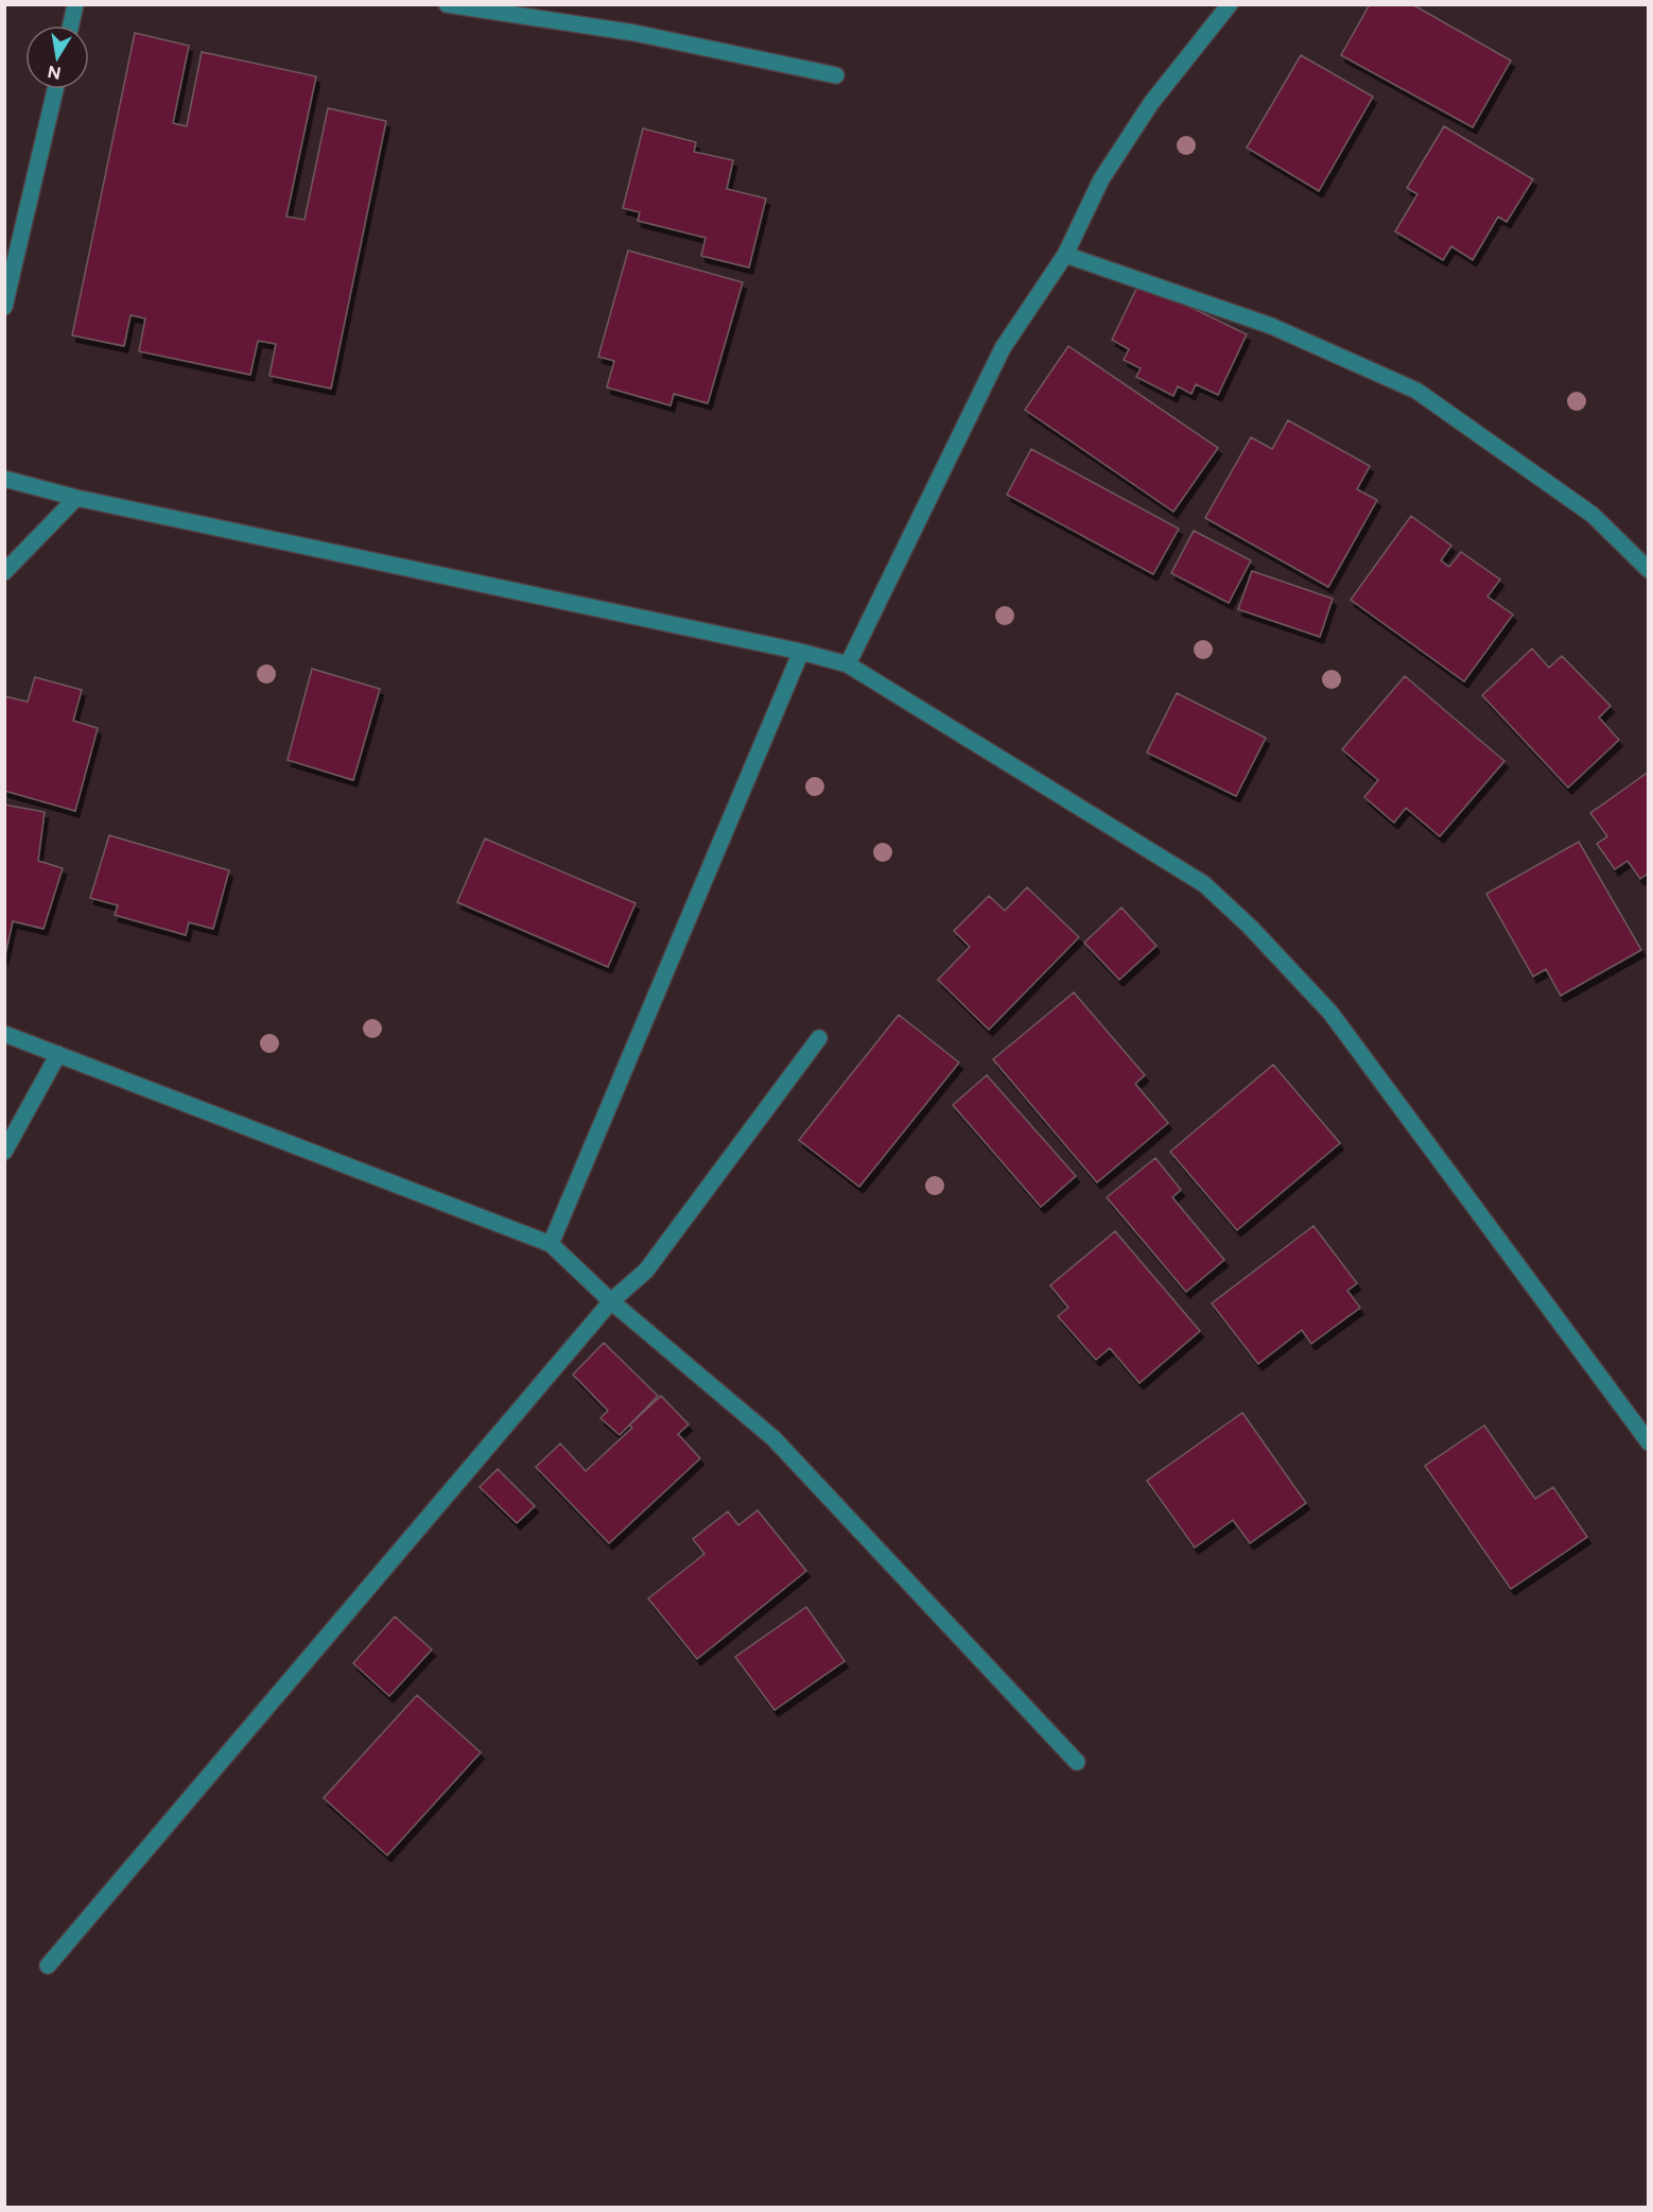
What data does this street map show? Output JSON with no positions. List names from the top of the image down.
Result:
{
  "north": "bottom"
}
